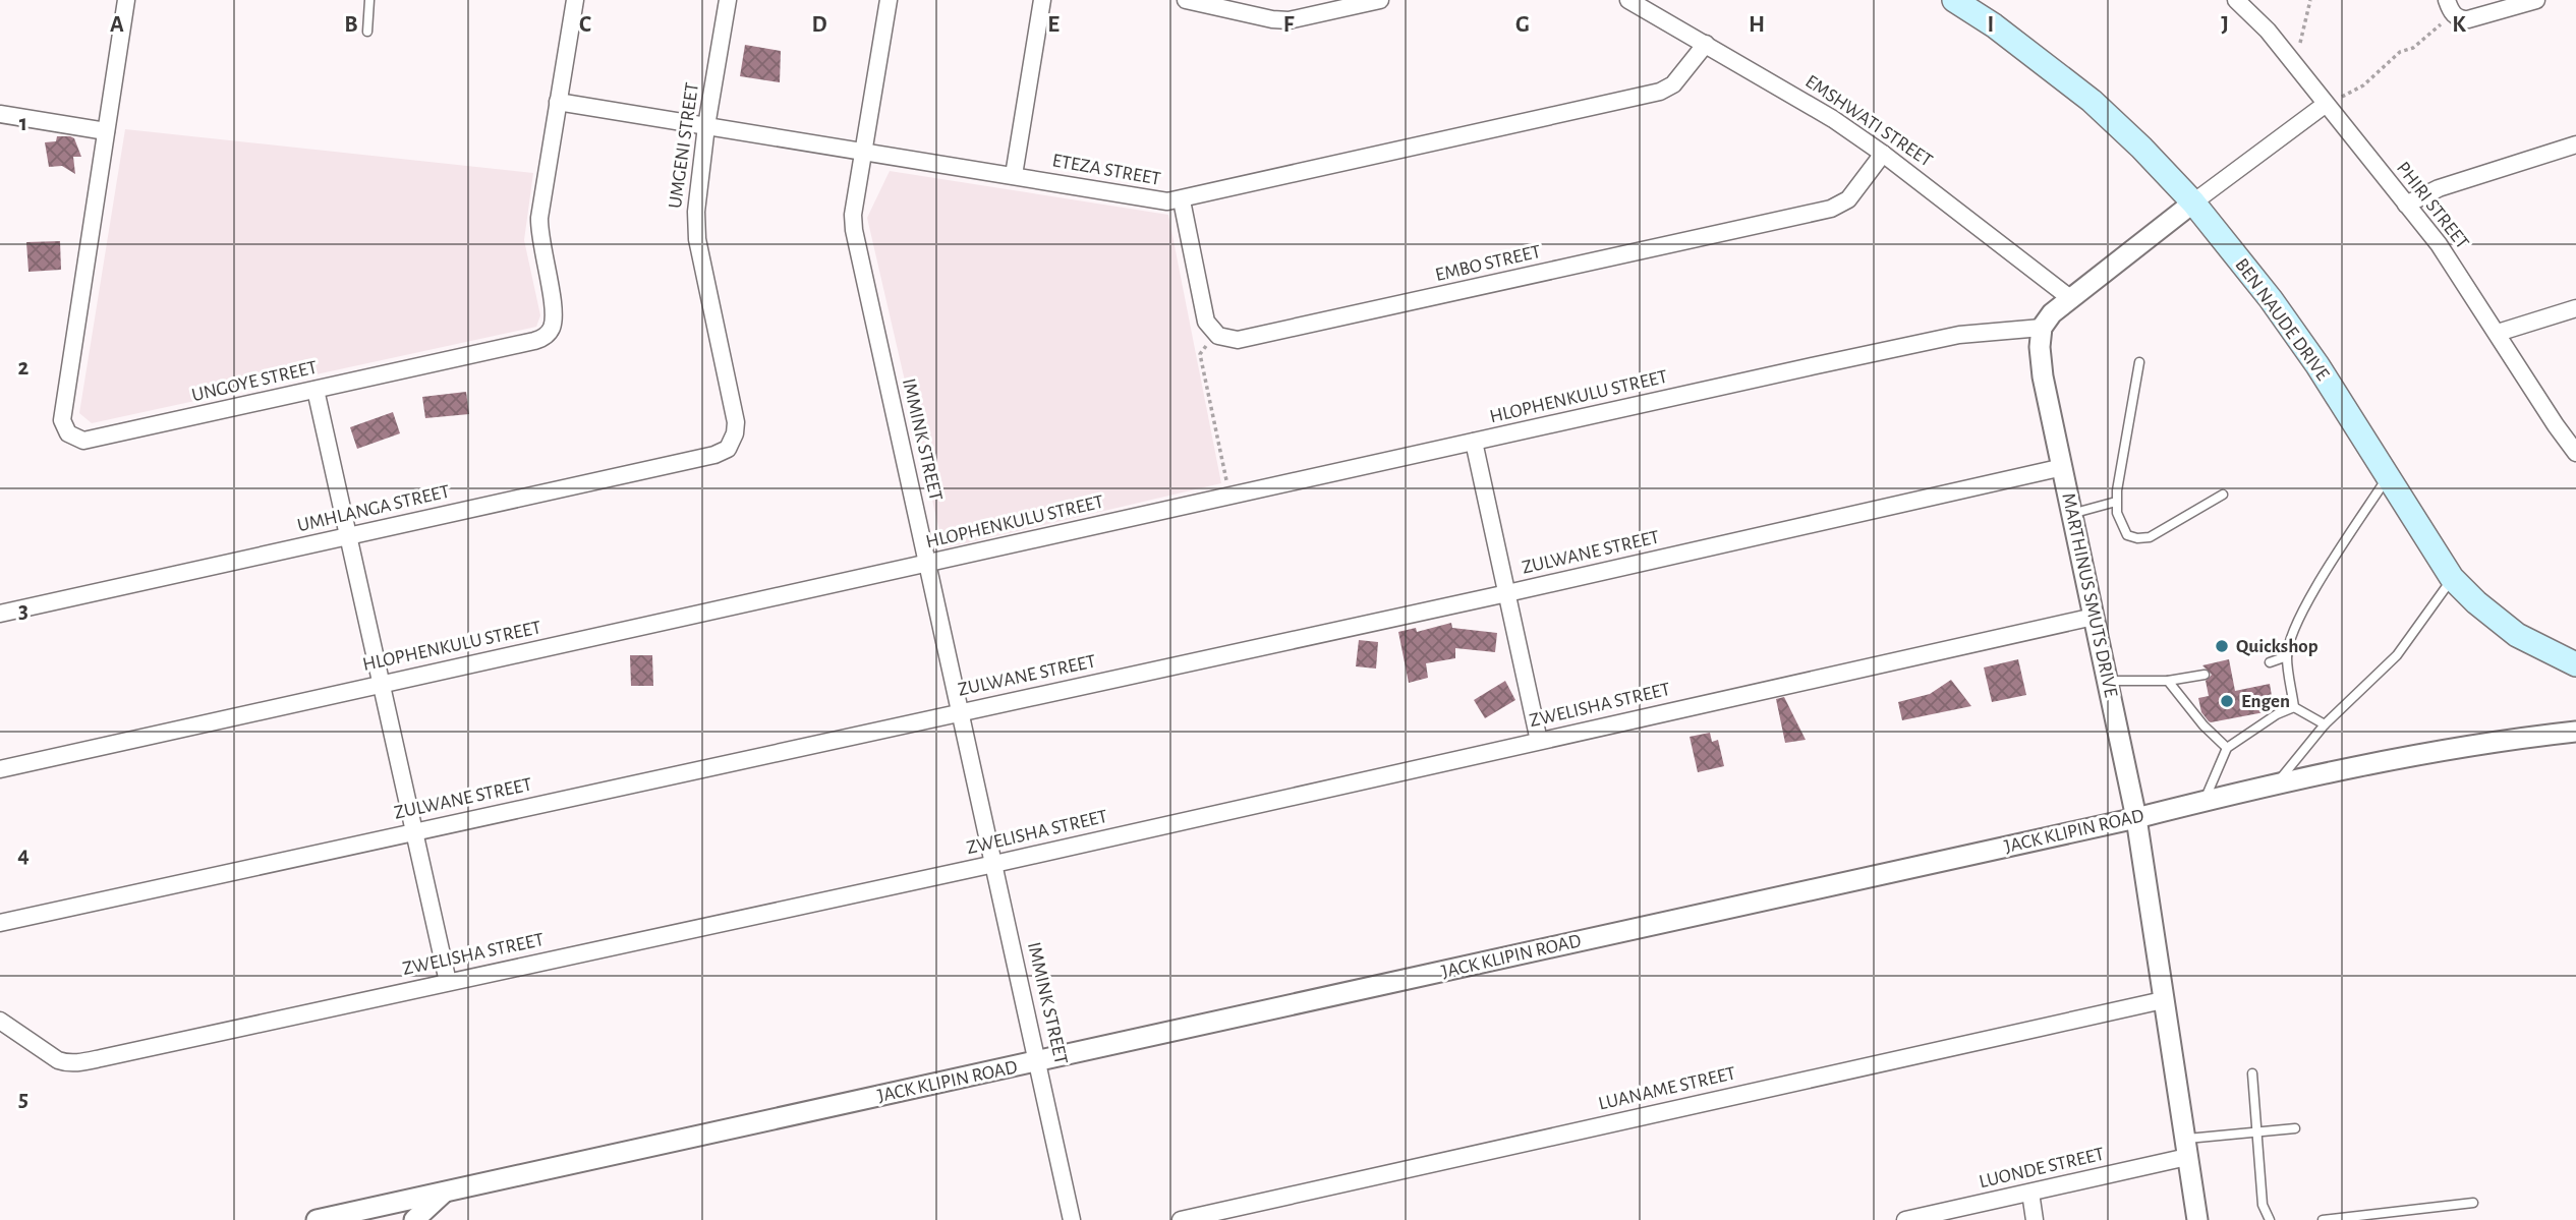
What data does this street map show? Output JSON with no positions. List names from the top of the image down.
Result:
{
  "streets": {
    "main road": ["BEN NAUDE DRIVE"],
    "street": [
      "EMSHWATI STREET",
      "UMGENI STREET",
      "ETEZA STREET",
      "PHIRI STREET",
      "EMBO STREET",
      "UNGOYE STREET",
      "HLOPHENKULU STREET",
      "IMMINK STREET",
      "UMHLANGA STREET",
      "ZULWANE STREET",
      "MARTHINUS SMUTS DRIVE",
      "ZWELISHA STREET",
      "JACK KLIPIN ROAD",
      "LUANAME STREET",
      "LUONDE STREET"
    ]
  },
  "crossings": [
    ["EMSHWATI STREET", "ETEZA STREET"],
    ["EMSHWATI STREET", "EMBO STREET"],
    ["UMGENI STREET", "ETEZA STREET"],
    ["UMGENI STREET", "UMHLANGA STREET"],
    ["ETEZA STREET", "UNGOYE STREET"],
    ["ETEZA STREET", "IMMINK STREET"],
    ["HLOPHENKULU STREET", "IMMINK STREET"],
    ["HLOPHENKULU STREET", "MARTHINUS SMUTS DRIVE"],
    ["IMMINK STREET", "ZULWANE STREET"],
    ["IMMINK STREET", "ZWELISHA STREET"],
    ["IMMINK STREET", "JACK KLIPIN ROAD"],
    ["ZULWANE STREET", "MARTHINUS SMUTS DRIVE"],
    ["MARTHINUS SMUTS DRIVE", "ZWELISHA STREET"],
    ["MARTHINUS SMUTS DRIVE", "JACK KLIPIN ROAD"],
    ["MARTHINUS SMUTS DRIVE", "LUANAME STREET"],
    ["MARTHINUS SMUTS DRIVE", "LUONDE STREET"]
  ],
  "places": ["Quickshop", "Engen"],
  "grid": {
    "columns": [
      "A",
      "B",
      "C",
      "D",
      "E",
      "F",
      "G",
      "H",
      "I",
      "J",
      "K"
    ],
    "rows": [
      "1",
      "2",
      "3",
      "4",
      "5"
    ]
  }
}
